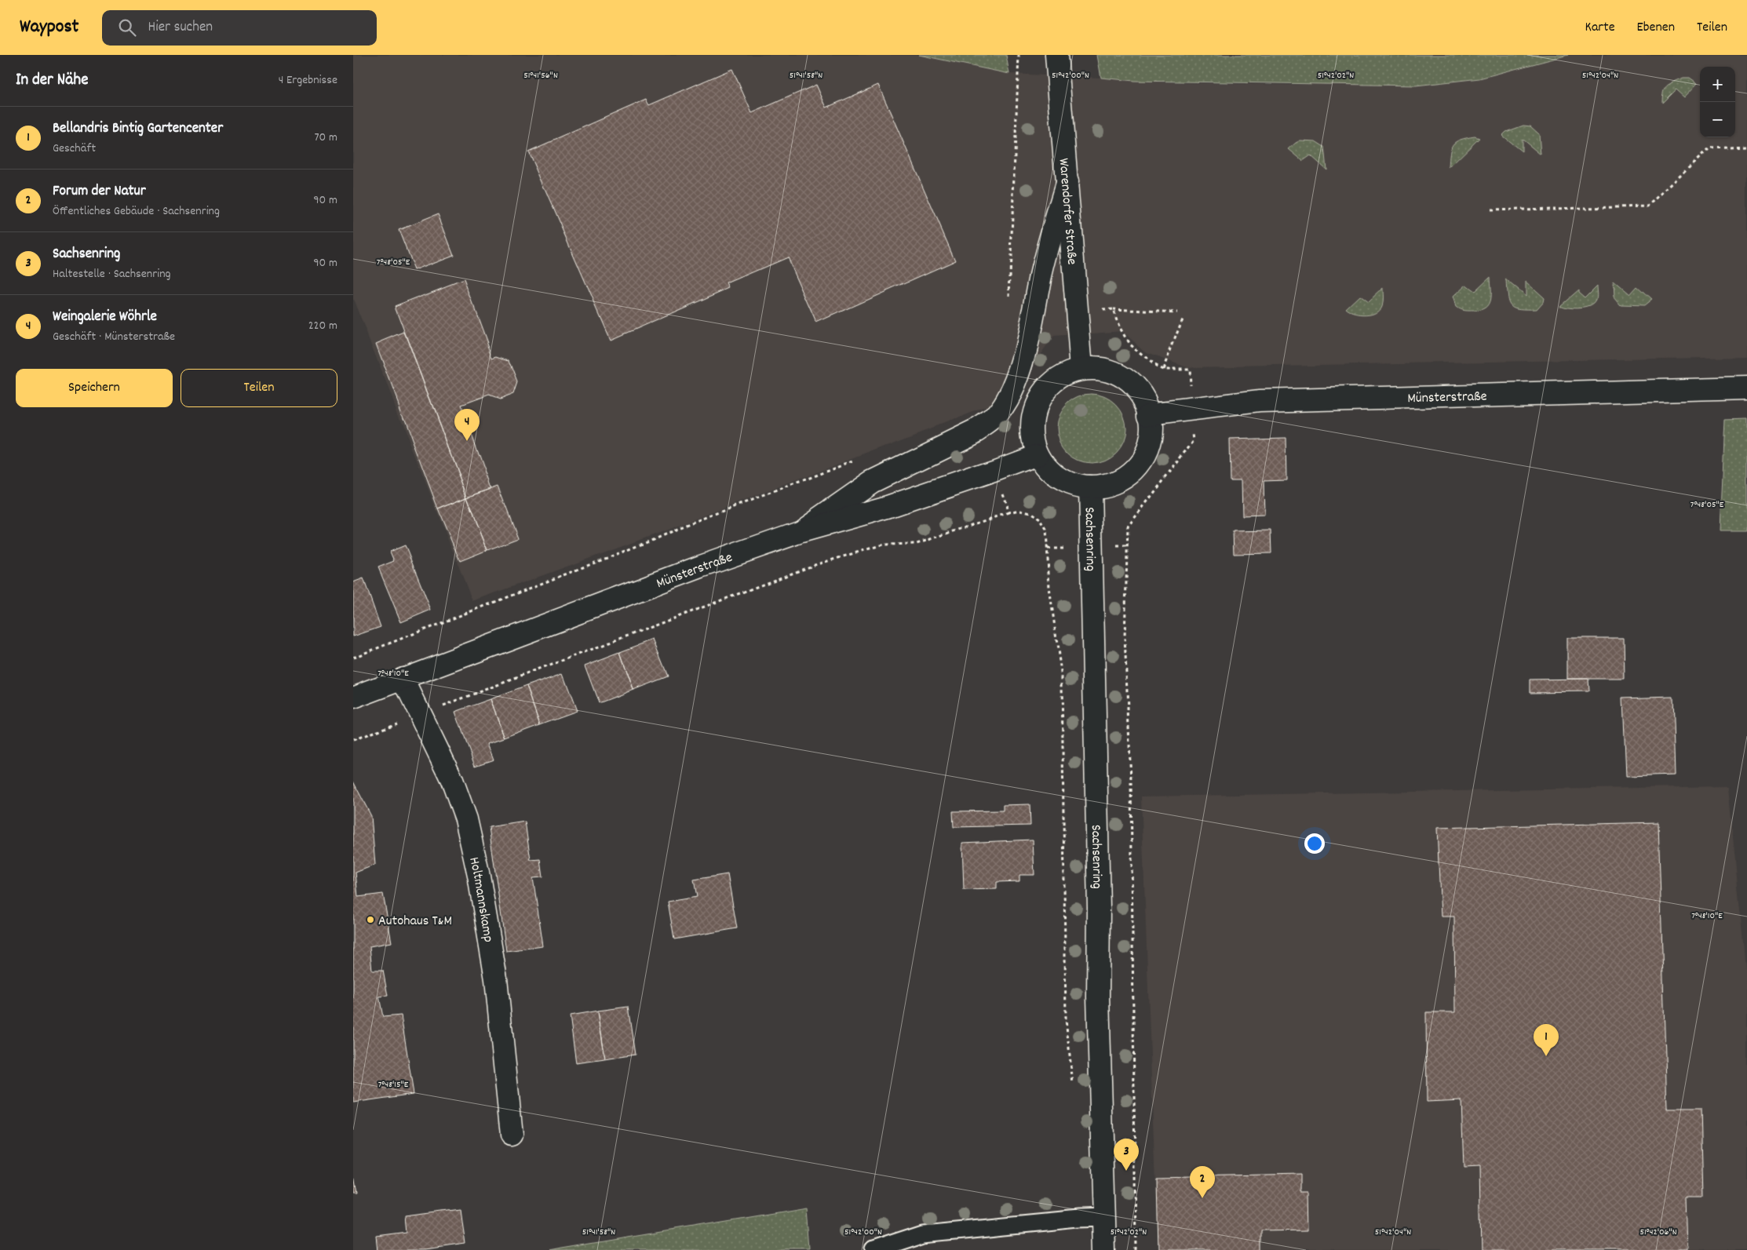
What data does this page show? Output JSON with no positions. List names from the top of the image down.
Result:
{
  "streets": {
    "street": [
      "Warendorfer Straße",
      "Münsterstraße",
      "Sachsenring",
      "Holtmannskamp"
    ]
  },
  "crossings": [
    ["Warendorfer Straße", "Münsterstraße"],
    ["Warendorfer Straße", "Sachsenring"],
    ["Münsterstraße", "Sachsenring"],
    ["Münsterstraße", "Holtmannskamp"]
  ],
  "places": ["Autohaus T&M"],
  "page": {
    "header": "Waypost",
    "search": "Hier suchen",
    "nav": ["Karte", "Ebenen", "Teilen"],
    "heading": ["In der Nähe", "4 Ergebnisse"],
    "map_buttons": ["+", "−"],
    "list": [
      {
        "mark": "1",
        "name": "Bellandris Bintig Gartencenter",
        "note": "Geschäft",
        "value": "70 m"
      },
      {
        "mark": "2",
        "name": "Forum der Natur",
        "note": "Öffentliches Gebäude · Sachsenring",
        "value": "90 m"
      },
      {
        "mark": "3",
        "name": "Sachsenring",
        "note": "Haltestelle · Sachsenring",
        "value": "90 m"
      },
      {
        "mark": "4",
        "name": "Weingalerie Wöhrle",
        "note": "Geschäft · Münsterstraße",
        "value": "220 m"
      }
    ],
    "buttons": ["Speichern", "Teilen"],
    "pins": [
      "4",
      "1",
      "3",
      "2"
    ]
  },
  "coordinates": [
    "51°41'56\"N",
    "51°41'58\"N",
    "51°42'00\"N",
    "51°42'02\"N",
    "51°42'04\"N",
    "7°48'05\"E",
    "7°48'10\"E",
    "7°48'15\"E",
    "51°42'06\"N"
  ]
}
